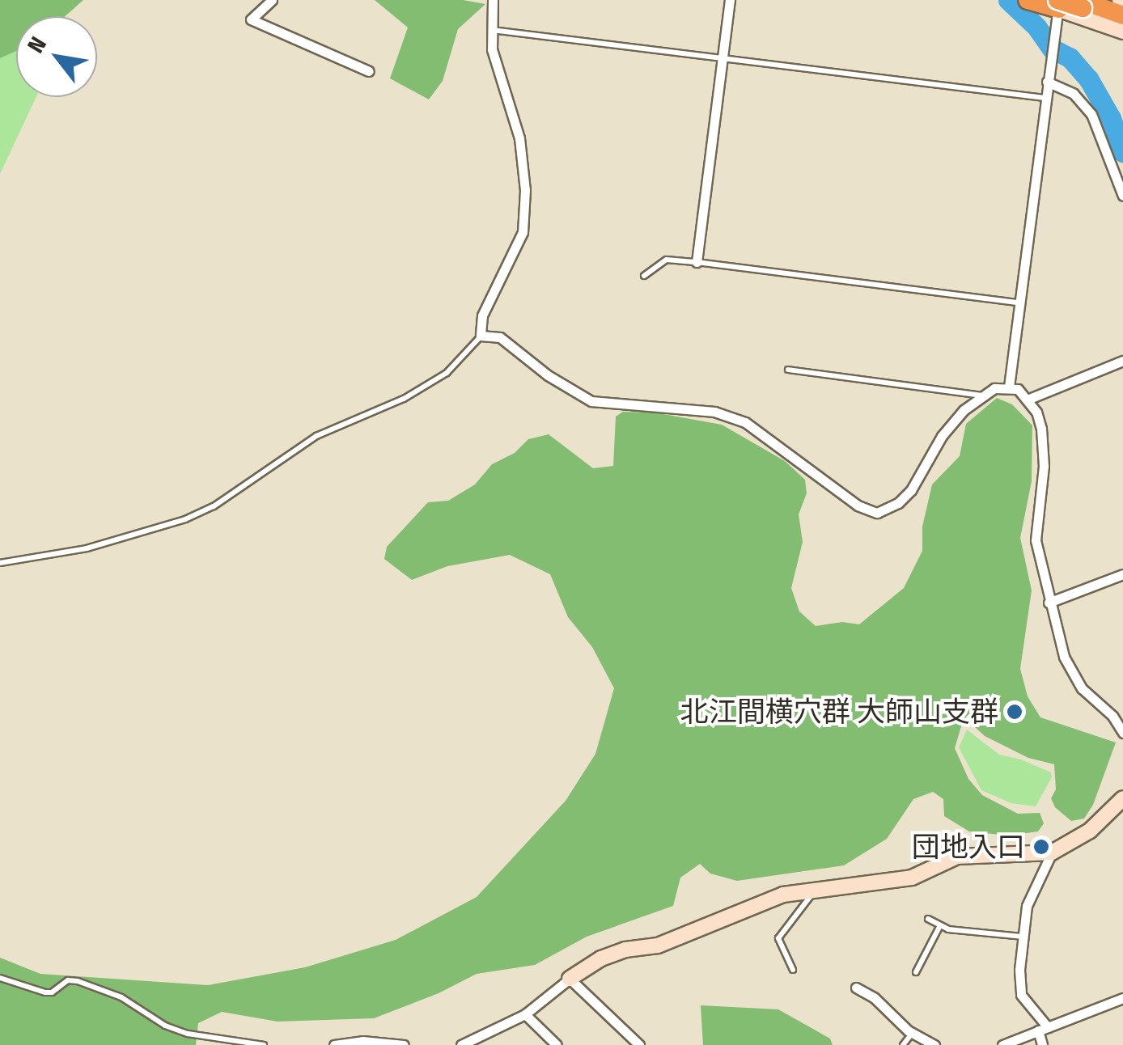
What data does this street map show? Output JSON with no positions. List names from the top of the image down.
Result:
{
  "places": ["北江間横穴群 大師山支群", "団地入口"],
  "north": "top left"
}
